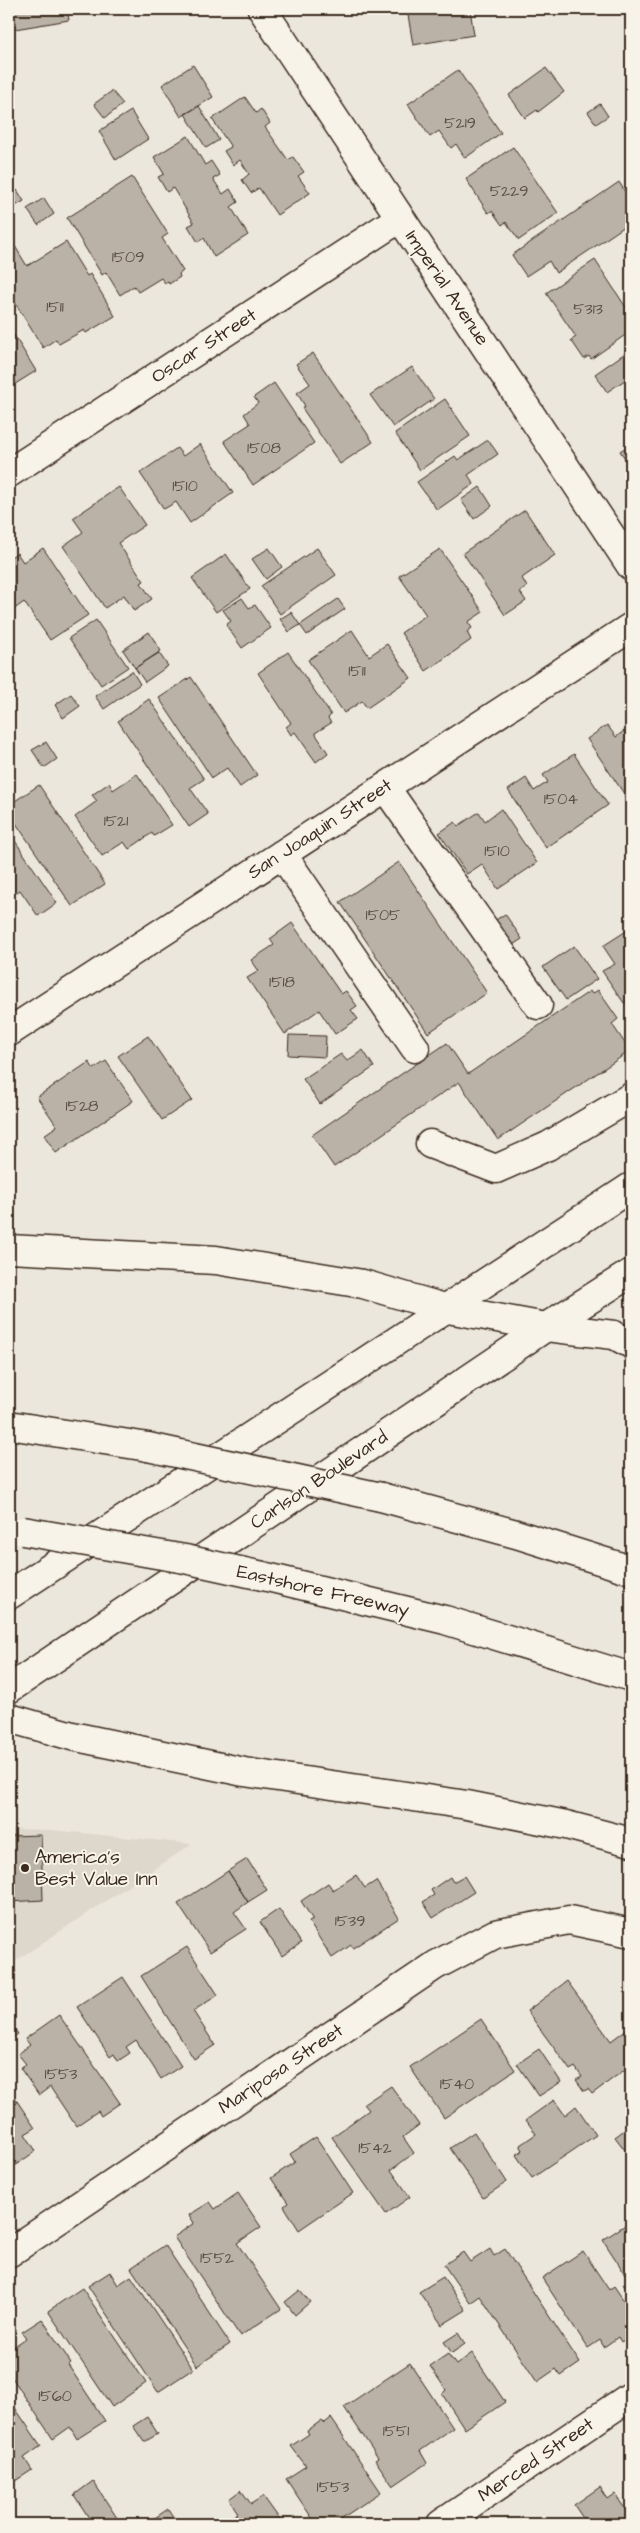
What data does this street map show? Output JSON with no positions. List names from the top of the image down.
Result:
{
  "streets": {
    "main road": [
      "Imperial Avenue",
      "Oscar Street",
      "San Joaquin Street",
      "Carlson Boulevard",
      "Eastshore Freeway",
      "Mariposa Street",
      "Merced Street"
    ]
  },
  "crossings": [
    ["Imperial Avenue", "Oscar Street"]
  ],
  "places": ["America's Best Value Inn"],
  "house_numbers": [
    "5219",
    "5229",
    "1509",
    "1511",
    "5313",
    "1508",
    "1510",
    "1511",
    "1504",
    "1521",
    "1510",
    "1505",
    "1518",
    "1528",
    "1539",
    "1553",
    "1540",
    "1542",
    "1552",
    "1560",
    "1551",
    "1553"
  ]
}
